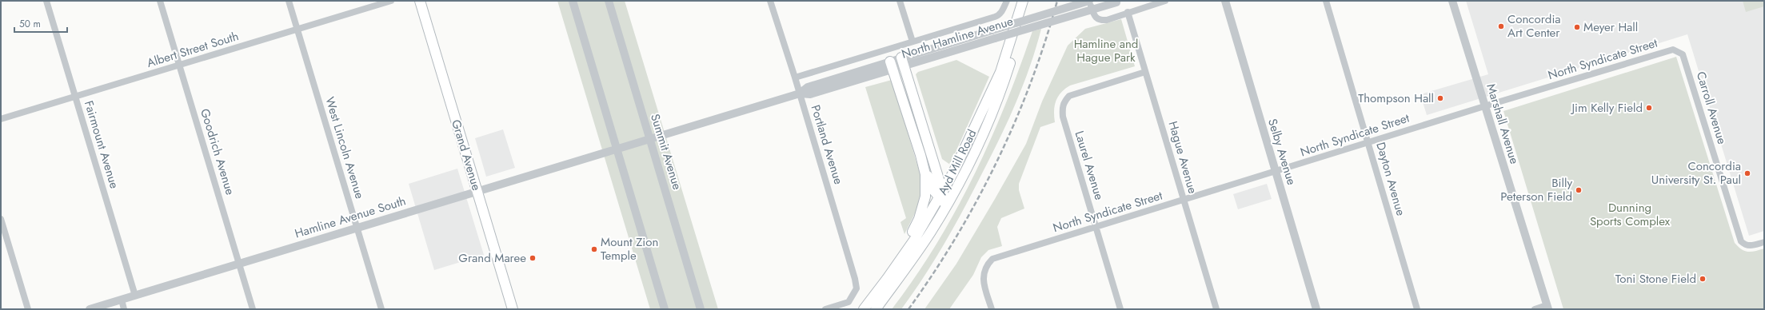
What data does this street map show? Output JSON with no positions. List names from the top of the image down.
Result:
{
  "streets": {
    "main road": ["Grand Avenue", "Ayd Mill Road"],
    "street": [
      "North Hamline Avenue",
      "Albert Street South",
      "North Syndicate Street",
      "Carroll Avenue",
      "Marshall Avenue",
      "Fairmount Avenue",
      "Portland Avenue",
      "West Lincoln Avenue",
      "Goodrich Avenue",
      "Summit Avenue",
      "Selby Avenue",
      "Hague Avenue",
      "Laurel Avenue",
      "Dayton Avenue",
      "Hamline Avenue South"
    ]
  },
  "crossings": [
    ["North Hamline Avenue", "Portland Avenue"],
    ["North Hamline Avenue", "Summit Avenue"],
    ["North Hamline Avenue", "Hamline Avenue South"],
    ["Albert Street South", "Fairmount Avenue"],
    ["Albert Street South", "West Lincoln Avenue"],
    ["Albert Street South", "Goodrich Avenue"],
    ["North Syndicate Street", "Carroll Avenue"],
    ["North Syndicate Street", "Marshall Avenue"],
    ["North Syndicate Street", "Selby Avenue"],
    ["North Syndicate Street", "Hague Avenue"],
    ["North Syndicate Street", "Laurel Avenue"],
    ["North Syndicate Street", "Dayton Avenue"],
    ["Fairmount Avenue", "Hamline Avenue South"],
    ["West Lincoln Avenue", "Hamline Avenue South"],
    ["Goodrich Avenue", "Hamline Avenue South"],
    ["Grand Avenue", "Hamline Avenue South"],
    ["Hague Avenue", "Laurel Avenue"]
  ],
  "parks": ["Hamline and Hague Park", "Dunning Sports Complex"],
  "places": [
    "Concordia Art Center",
    "Meyer Hall",
    "Thompson Hall",
    "Jim Kelly Field",
    "Concordia University St. Paul",
    "Billy Peterson Field",
    "Mount Zion Temple",
    "Grand Maree",
    "Toni Stone Field"
  ],
  "scale_bar": "50 m"
}
